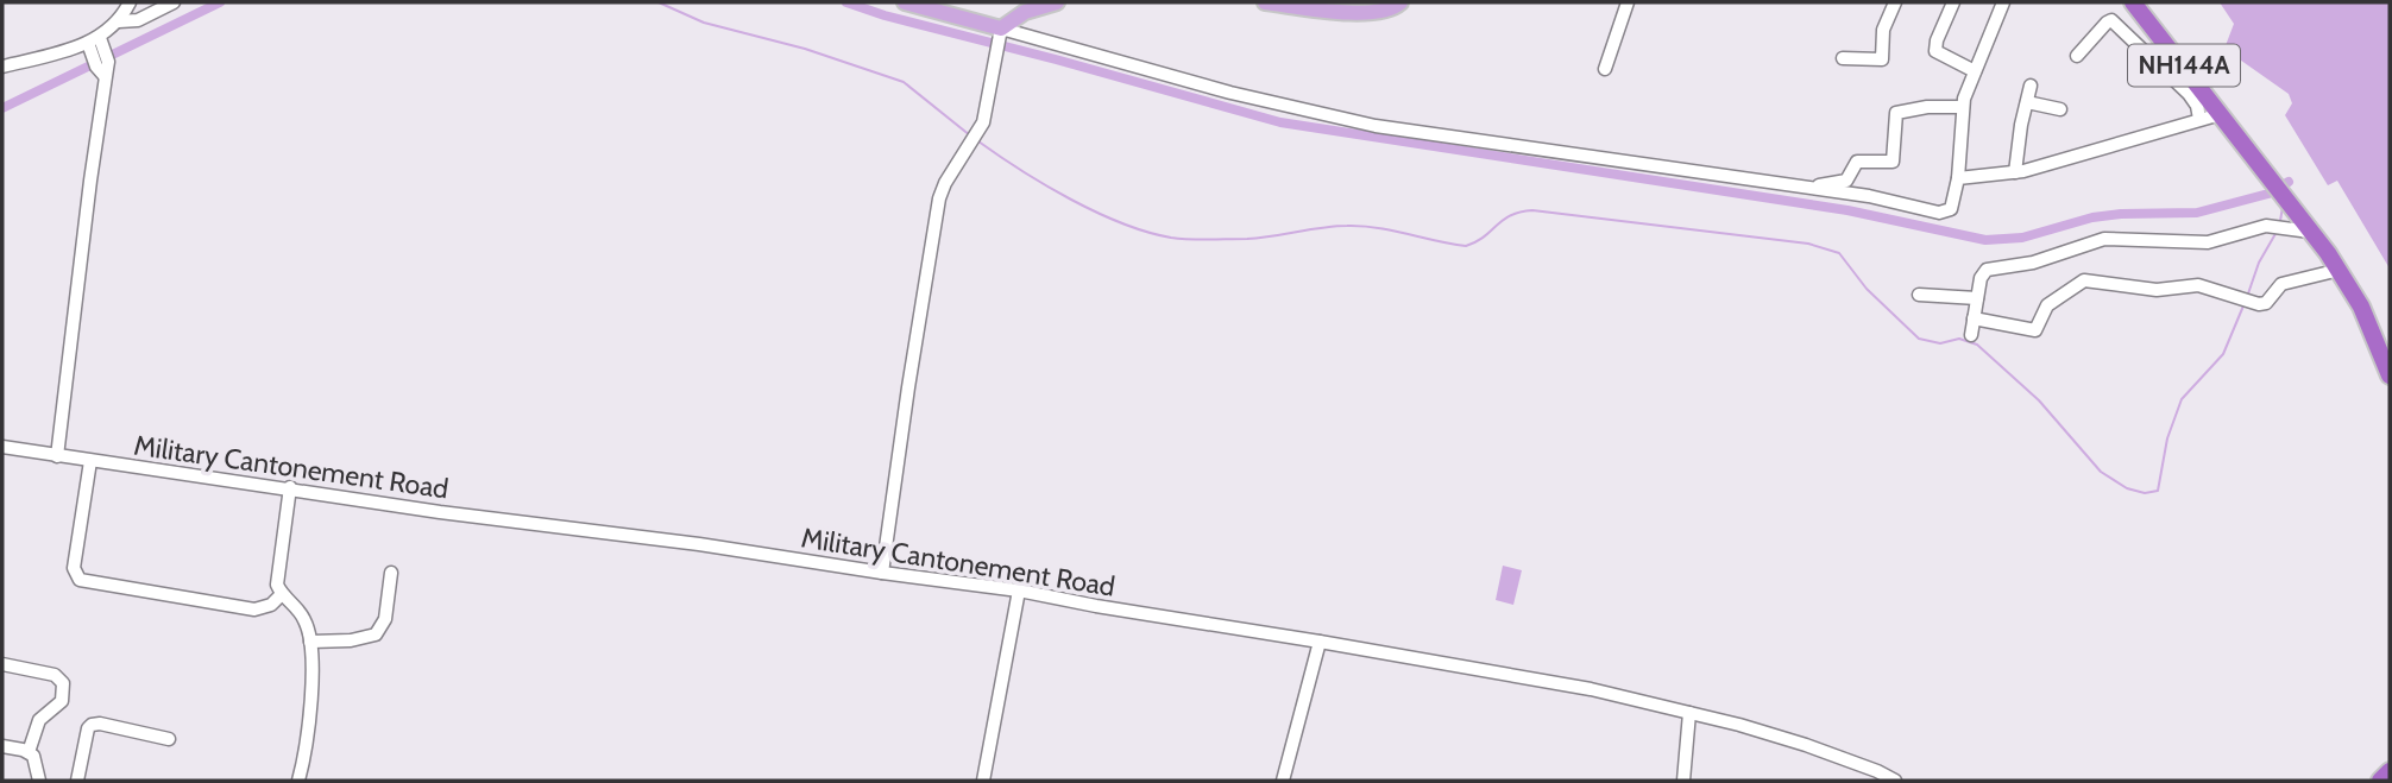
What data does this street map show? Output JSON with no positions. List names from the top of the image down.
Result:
{
  "streets": {
    "highway": ["NH144A"],
    "street": ["Military Cantonement Road"]
  }
}
